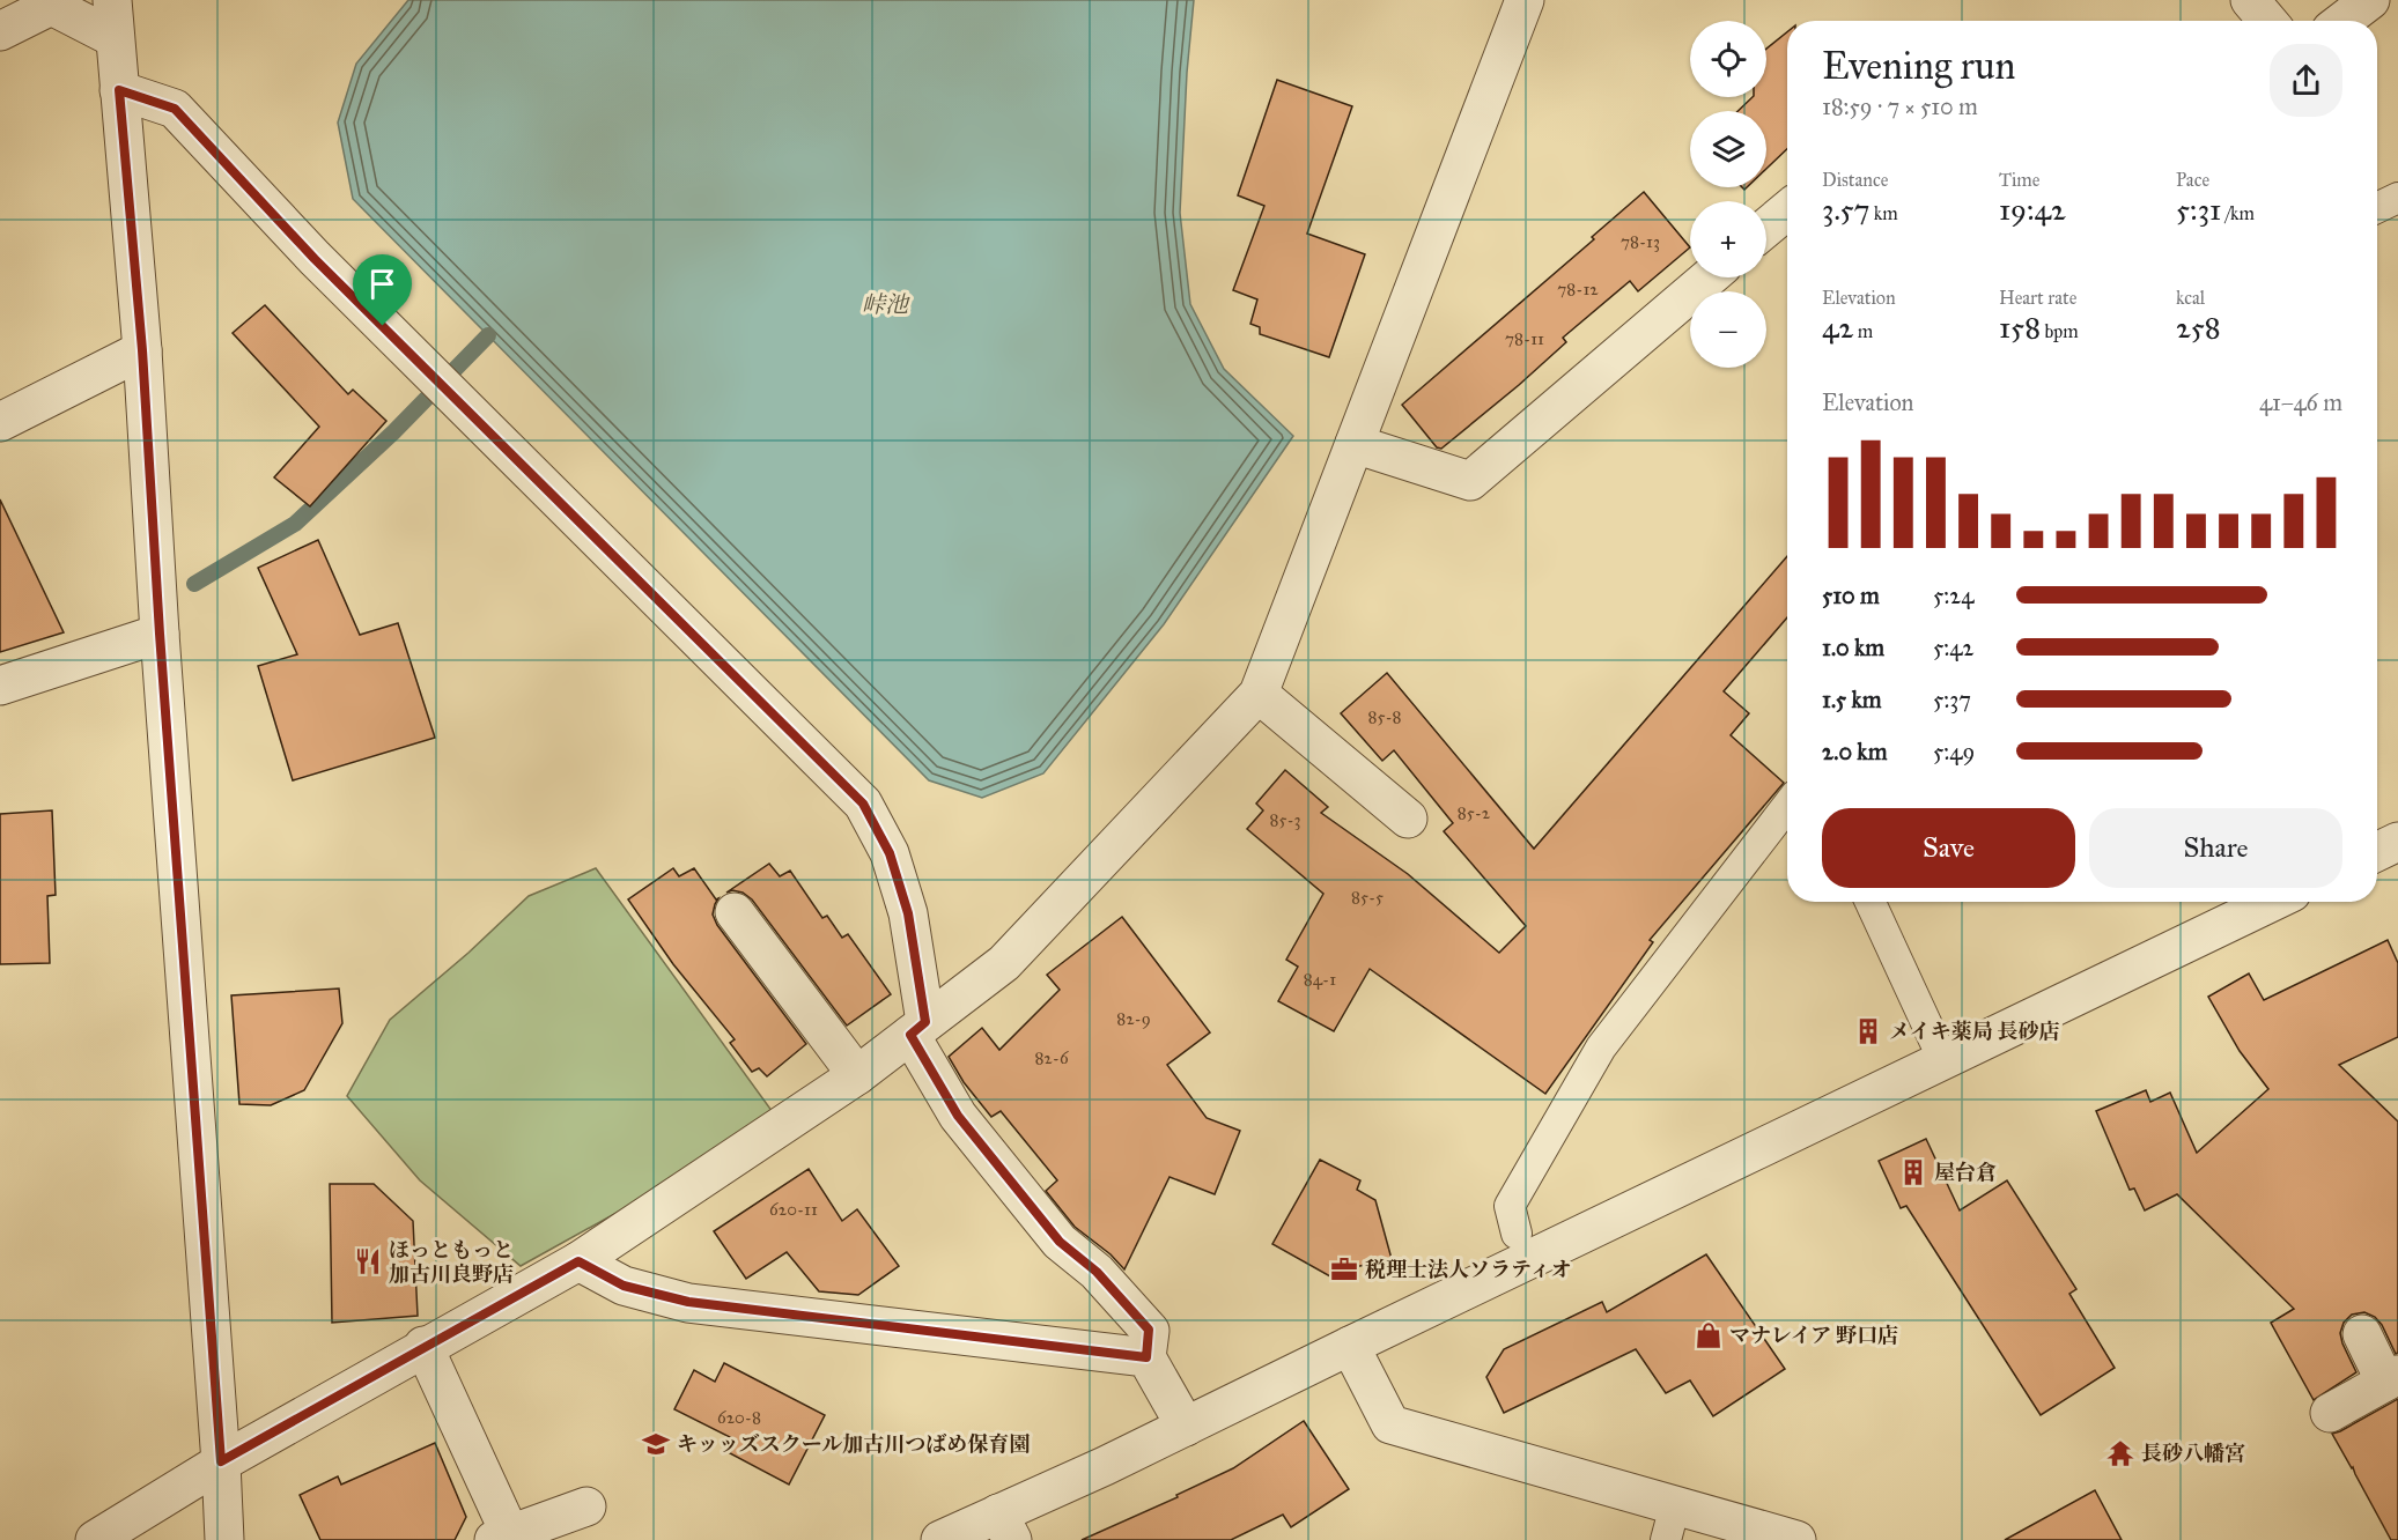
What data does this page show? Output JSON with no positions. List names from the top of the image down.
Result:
{
  "water": ["峠池"],
  "places": {
    "building": ["メイキ薬局 長砂店", "屋台倉"],
    "restaurant": ["ほっともっと 加古川良野店"],
    "office": ["税理士法人ソラティオ"],
    "shop": ["マナレイア 野口店"],
    "school or university": ["キッッズスクール加古川つばめ保育園"],
    "temple": ["長砂八幡宮"]
  },
  "house_numbers": [
    "78-13",
    "78-12",
    "78-11",
    "85-8",
    "85-2",
    "85-3",
    "85-5",
    "84-1",
    "82-9",
    "82-6",
    "620-11",
    "620-8"
  ],
  "page": {
    "map_buttons": ["+", "−"],
    "heading": ["Evening run", "18:59 · 7 × 510 m"],
    "stats": [
      ["Distance", "3.57 km"],
      ["Time", "19:42"],
      ["Pace", "5:31 /km"],
      ["Elevation", "42 m"],
      ["Heart rate", "158 bpm"],
      ["kcal", "258"]
    ],
    "chart": ["Elevation", "41–46 m"],
    "list": [
      {
        "name": "510 m",
        "note": "5:24"
      },
      {
        "name": "1.0 km",
        "note": "5:42"
      },
      {
        "name": "1.5 km",
        "note": "5:37"
      },
      {
        "name": "2.0 km",
        "note": "5:49"
      }
    ],
    "buttons": ["Save", "Share"]
  }
}
